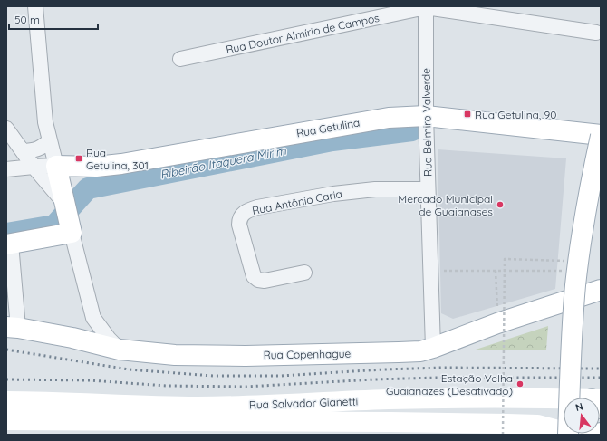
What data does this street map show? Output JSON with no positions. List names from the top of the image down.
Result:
{
  "streets": {
    "main road": ["Rua Getulina", "Rua Copenhague", "Rua Salvador Gianetti"],
    "street": ["Rua Doutor Almírio de Campos", "Rua Belmiro Valverde", "Rua Antônio Caria"]
  },
  "crossings": [
    ["Rua Doutor Almírio de Campos", "Rua Belmiro Valverde"],
    ["Rua Belmiro Valverde", "Rua Getulina"],
    ["Rua Belmiro Valverde", "Rua Antônio Caria"],
    ["Rua Belmiro Valverde", "Rua Copenhague"]
  ],
  "water": ["Ribeirão Itaquera Mirim"],
  "places": {
    "transit": ["Rua Getulina, 90", "Rua Getulina, 301"],
    "other": ["Mercado Municipal de Guaianases", "Estação Velha Guaianazes (Desativado)"]
  },
  "scale_bar": "50 m",
  "north": "top"
}
